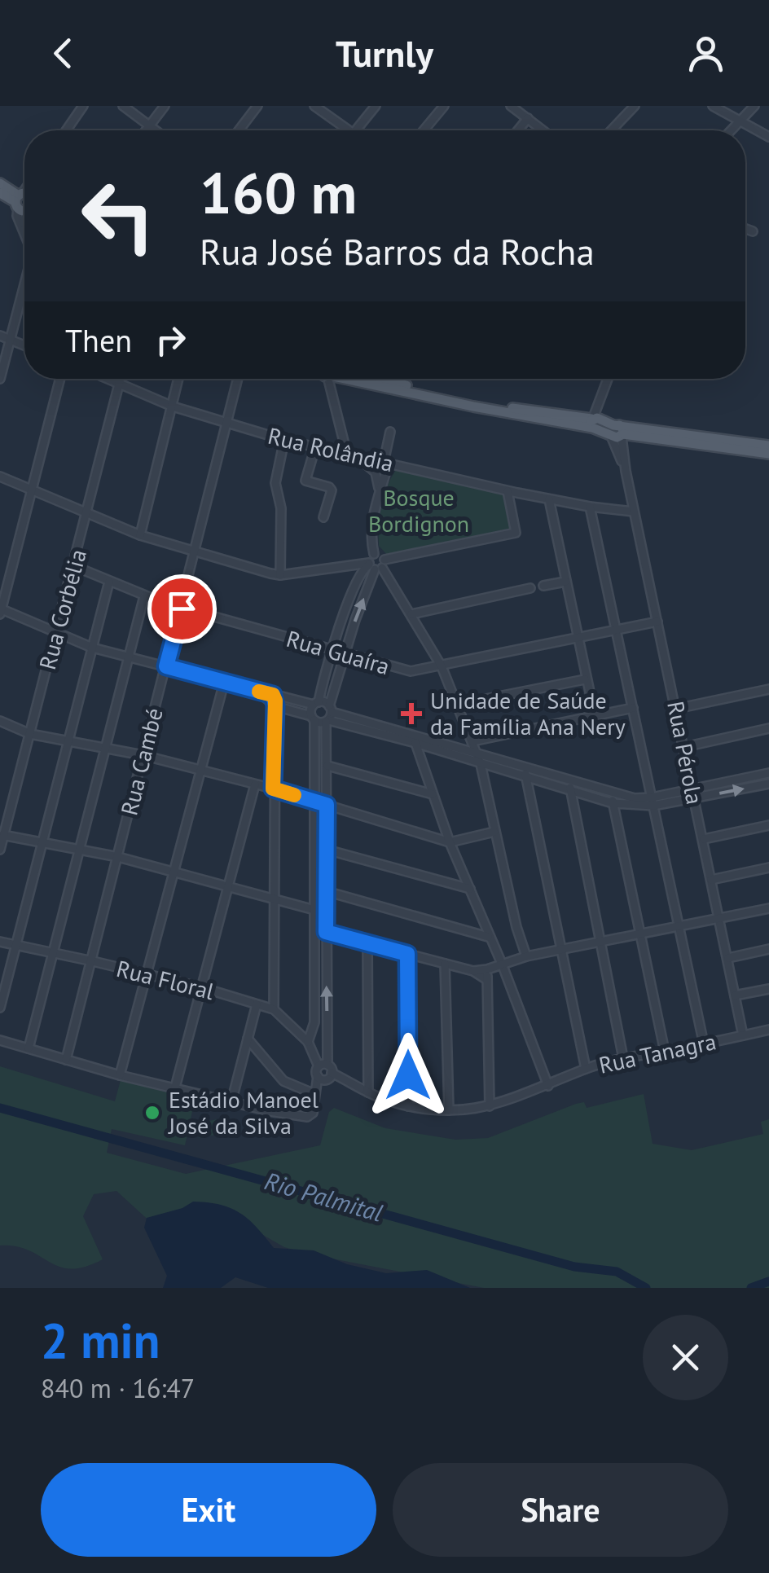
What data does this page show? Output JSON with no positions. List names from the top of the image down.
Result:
{
  "streets": {
    "street": [
      "Rua Rolândia",
      "Rua Corbélia",
      "Rua Guaíra",
      "Rua Pérola",
      "Rua Cambé",
      "Rua Floral",
      "Rua Tanagra"
    ]
  },
  "crossings": [
    ["Rua Rolândia", "Rua Corbélia"],
    ["Rua Rolândia", "Rua Pérola"],
    ["Rua Rolândia", "Rua Cambé"],
    ["Rua Corbélia", "Rua Guaíra"],
    ["Rua Guaíra", "Rua Pérola"],
    ["Rua Guaíra", "Rua Cambé"],
    ["Rua Pérola", "Rua Tanagra"],
    ["Rua Cambé", "Rua Floral"]
  ],
  "water": ["Rio Palmital"],
  "parks": ["Bosque Bordignon"],
  "places": {
    "health": ["Unidade de Saúde da Família Ana Nery"],
    "other": ["Estádio Manoel José da Silva"]
  },
  "page": {
    "header": "Turnly",
    "turn": ["160 m", "Rua José Barros da Rocha"],
    "then": "Then",
    "heading": ["2 min", "840 m · 16:47"],
    "buttons": ["Exit", "Share"]
  }
}
